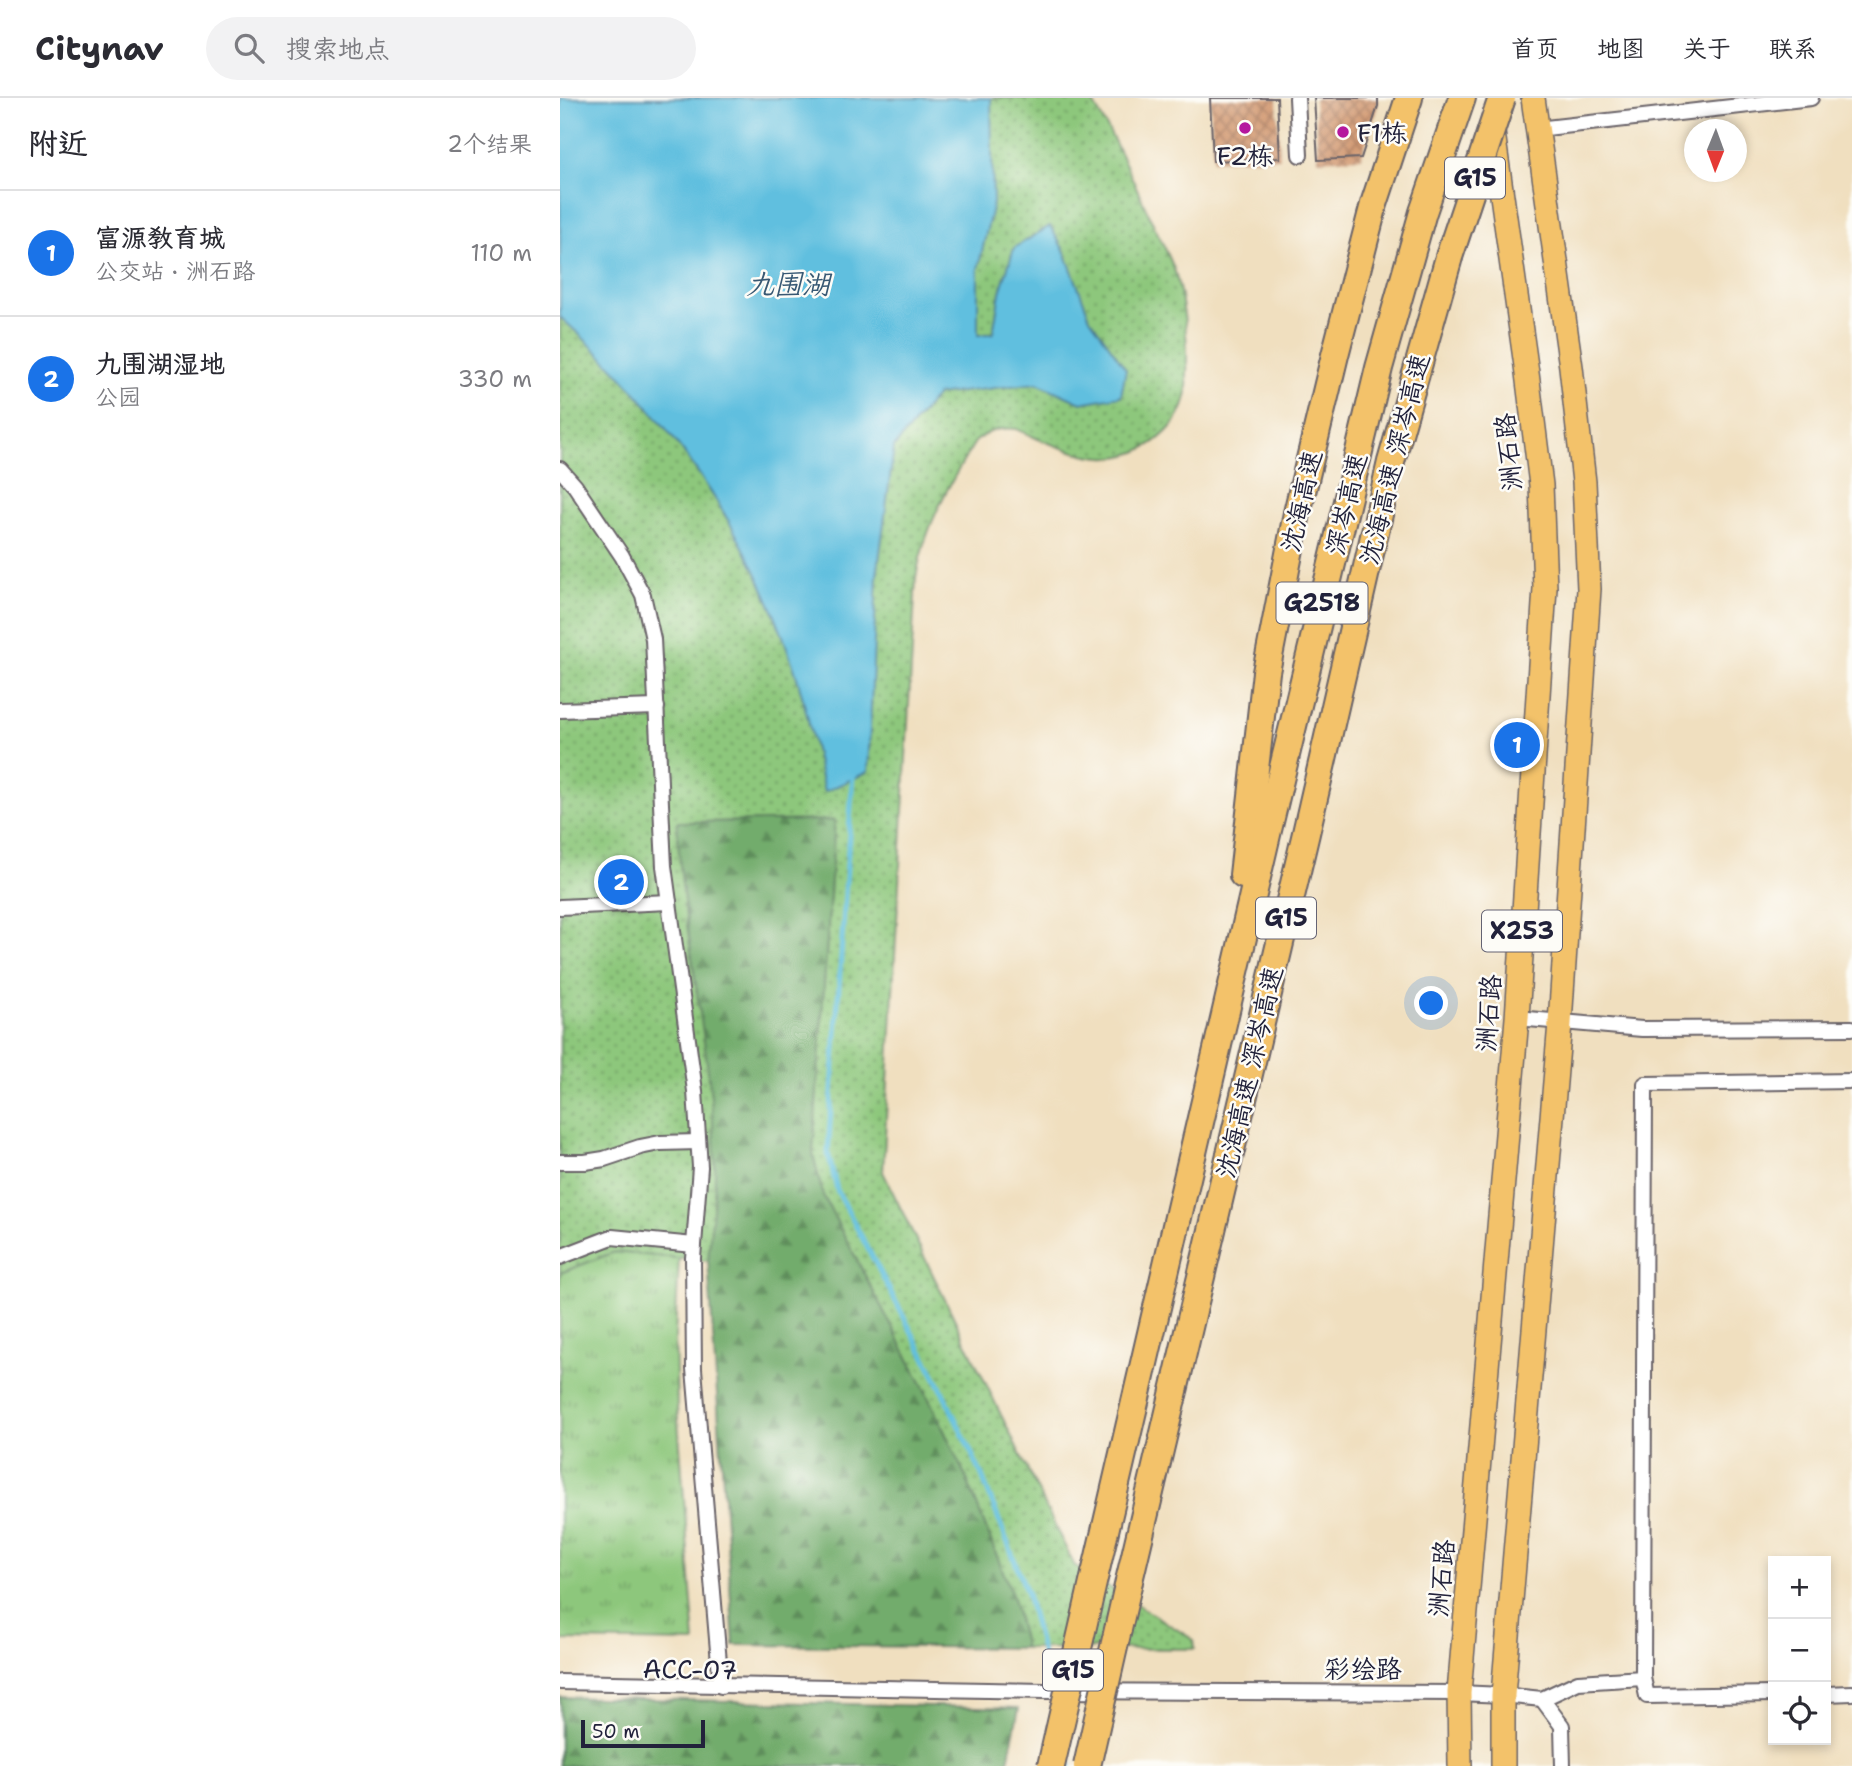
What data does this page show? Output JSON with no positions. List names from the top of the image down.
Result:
{
  "streets": {
    "highway": [
      "G15",
      "沈海高速 深岑高速",
      "沈海高速",
      "深岑高速",
      "G2518"
    ],
    "main road": ["洲石路", "X253"],
    "street": ["彩绘路", "ACC-07"]
  },
  "crossings": [
    ["洲石路", "彩绘路"],
    ["沈海高速 深岑高速", "沈海高速"],
    ["沈海高速 深岑高速", "深岑高速"],
    ["沈海高速", "深岑高速"],
    ["X253", "彩绘路"]
  ],
  "water": ["九围湖"],
  "places": ["F2栋", "F1栋"],
  "scale_bar": "50 m",
  "north": "bottom",
  "page": {
    "header": "Citynav",
    "search": "搜索地点",
    "nav": [
      "首页",
      "地图",
      "关于",
      "联系"
    ],
    "heading": ["附近", "2个结果"],
    "list": [
      {
        "mark": "1",
        "name": "富源教育城",
        "note": "公交站 · 洲石路",
        "value": "110 m"
      },
      {
        "mark": "2",
        "name": "九围湖湿地",
        "note": "公园",
        "value": "330 m"
      }
    ],
    "pins": ["1", "2"],
    "map_buttons": ["+", "−"],
    "scale": "50 m"
  }
}
